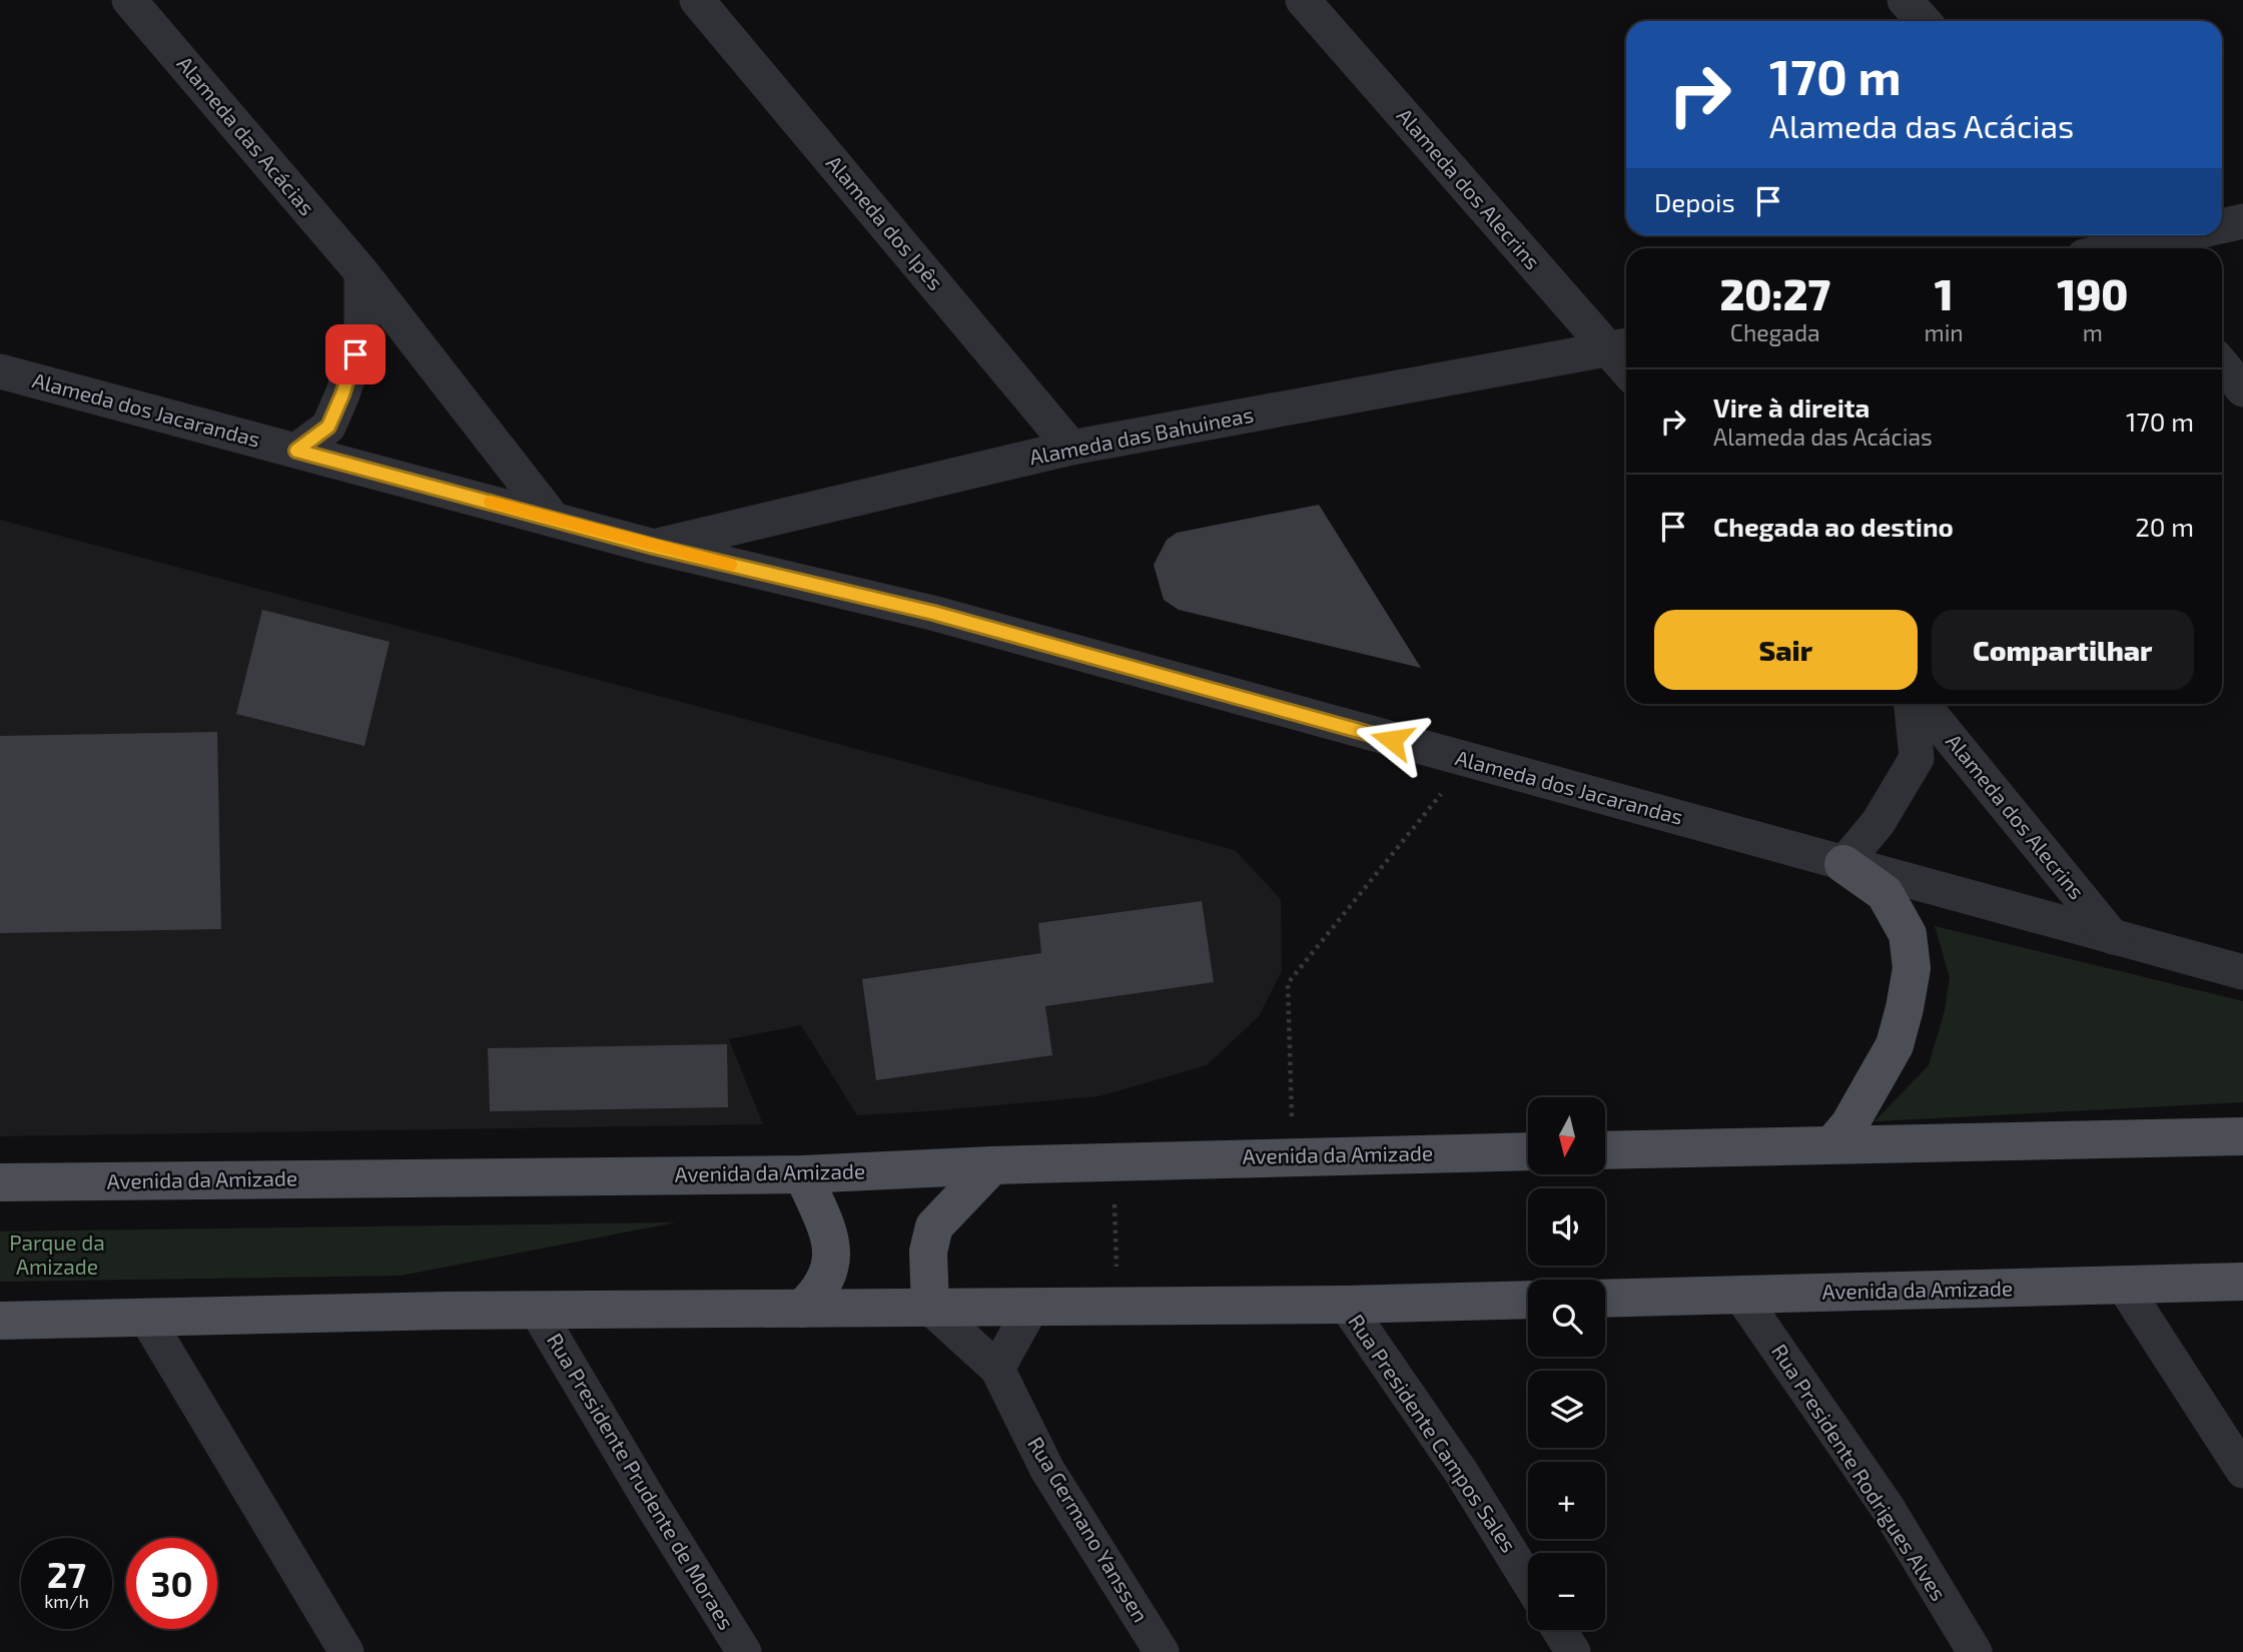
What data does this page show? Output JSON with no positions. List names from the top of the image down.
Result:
{
  "streets": {
    "main road": ["Avenida da Amizade"],
    "street": [
      "Alameda das Acácias",
      "Alameda dos Alecrins",
      "Alameda dos Ipês",
      "Alameda dos Jacarandas",
      "Alameda das Bahuineas",
      "Rua Presidente Campos Sales",
      "Rua Presidente Rodrigues Alves",
      "Rua Presidente Prudente de Moraes",
      "Rua Germano Yanssen"
    ]
  },
  "crossings": [
    ["Alameda das Acácias", "Alameda dos Jacarandas"],
    ["Alameda dos Alecrins", "Alameda dos Jacarandas"],
    ["Alameda dos Alecrins", "Alameda das Bahuineas"],
    ["Alameda dos Ipês", "Alameda das Bahuineas"],
    ["Alameda dos Jacarandas", "Alameda das Bahuineas"],
    ["Avenida da Amizade", "Rua Presidente Rodrigues Alves"]
  ],
  "parks": ["Parque da Amizade"],
  "north": "bottom",
  "page": {
    "turn": ["170 m", "Alameda das Acácias"],
    "then": "Depois",
    "eta": [
      "20:27",
      "Chegada",
      "1",
      "min",
      "190",
      "m"
    ],
    "list": [
      {
        "name": "Vire à direita",
        "note": "Alameda das Acácias",
        "value": "170 m"
      },
      {
        "name": "Chegada ao destino",
        "value": "20 m"
      }
    ],
    "buttons": ["Sair", "Compartilhar"],
    "map_buttons": ["+", "−"],
    "speed": "27 km/h",
    "limit": "30"
  }
}
